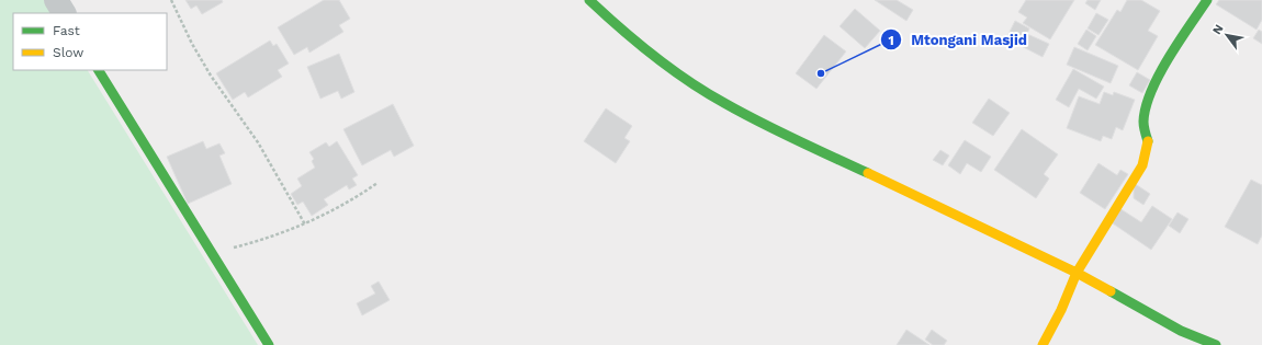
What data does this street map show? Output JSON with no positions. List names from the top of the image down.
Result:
{
  "places": ["Mtongani Masjid"],
  "legend": ["Fast", "Slow"],
  "north": "top left"
}
